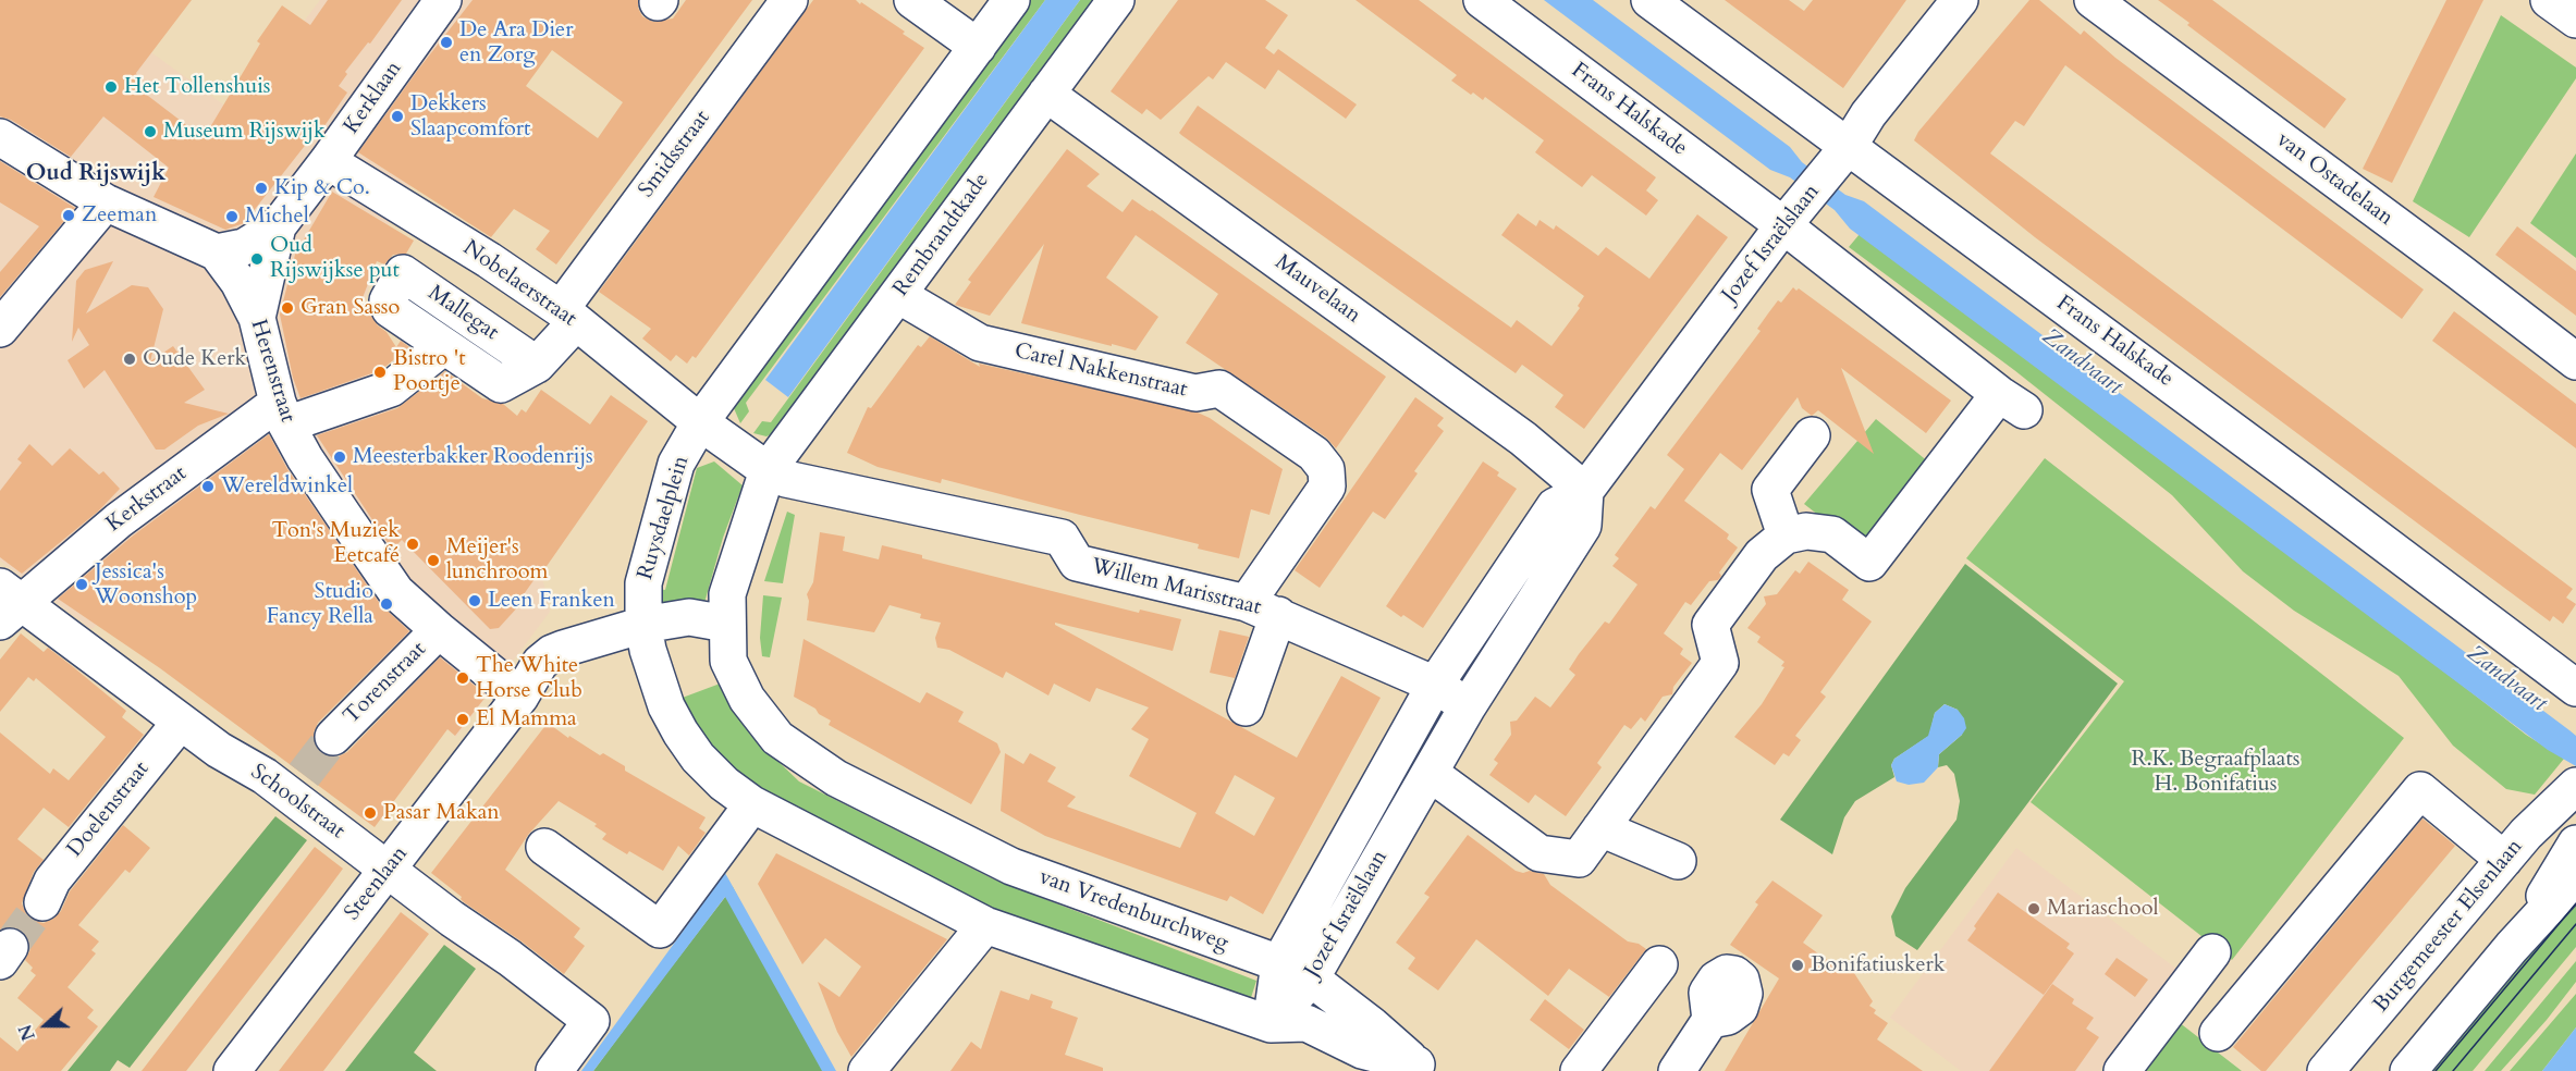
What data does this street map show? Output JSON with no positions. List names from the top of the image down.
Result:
{
  "streets": {
    "street": [
      "Kerklaan",
      "Frans Halskade",
      "Smidsstraat",
      "van Ostadelaan",
      "Rembrandtkade",
      "Jozef Israëlslaan",
      "Nobelaerstraat",
      "Mauvelaan",
      "Mallegat",
      "Herenstraat",
      "Carel Nakkenstraat",
      "Kerkstraat",
      "Ruysdaelplein",
      "Willem Marisstraat",
      "Torenstraat",
      "Schoolstraat",
      "Doelenstraat",
      "Steenlaan",
      "van Vredenburchweg",
      "Burgemeester Elsenlaan"
    ]
  },
  "crossings": [
    ["Kerklaan", "Nobelaerstraat"],
    ["Kerklaan", "Herenstraat"],
    ["Frans Halskade", "Jozef Israëlslaan"],
    ["Smidsstraat", "Nobelaerstraat"],
    ["Smidsstraat", "Mallegat"],
    ["Rembrandtkade", "Mauvelaan"],
    ["Rembrandtkade", "Carel Nakkenstraat"],
    ["Rembrandtkade", "Willem Marisstraat"],
    ["Jozef Israëlslaan", "Mauvelaan"],
    ["Jozef Israëlslaan", "Willem Marisstraat"],
    ["Jozef Israëlslaan", "van Vredenburchweg"],
    ["Nobelaerstraat", "Mallegat"],
    ["Nobelaerstraat", "Ruysdaelplein"],
    ["Mallegat", "Kerkstraat"],
    ["Herenstraat", "Kerkstraat"],
    ["Herenstraat", "Torenstraat"],
    ["Herenstraat", "Steenlaan"],
    ["Carel Nakkenstraat", "Willem Marisstraat"],
    ["Kerkstraat", "Schoolstraat"],
    ["Ruysdaelplein", "Steenlaan"],
    ["Ruysdaelplein", "van Vredenburchweg"],
    ["Schoolstraat", "Doelenstraat"],
    ["Schoolstraat", "Steenlaan"]
  ],
  "districts": ["Oud Rijswijk"],
  "water": ["Zandvaart"],
  "parks": ["R.K. Begraafplaats H. Bonifatius"],
  "places": [
    "De Ara Dier en Zorg",
    "Het Tollenshuis",
    "Dekkers Slaapcomfort",
    "Museum Rijswijk",
    "Kip & Co.",
    "Zeeman",
    "Michel",
    "Oud Rijswijkse put",
    "Gran Sasso",
    "Oude Kerk",
    "Bistro 't Poortje",
    "Meesterbakker Roodenrijs",
    "Wereldwinkel",
    "Ton's Muziek Eetcafé",
    "Meijer's lunchroom",
    "Jessica's Woonshop",
    "Leen Franken",
    "Studio Fancy Rella",
    "The White Horse Club",
    "El Mamma",
    "Pasar Makan",
    "Mariaschool",
    "Bonifatiuskerk"
  ],
  "north": "left"
}
